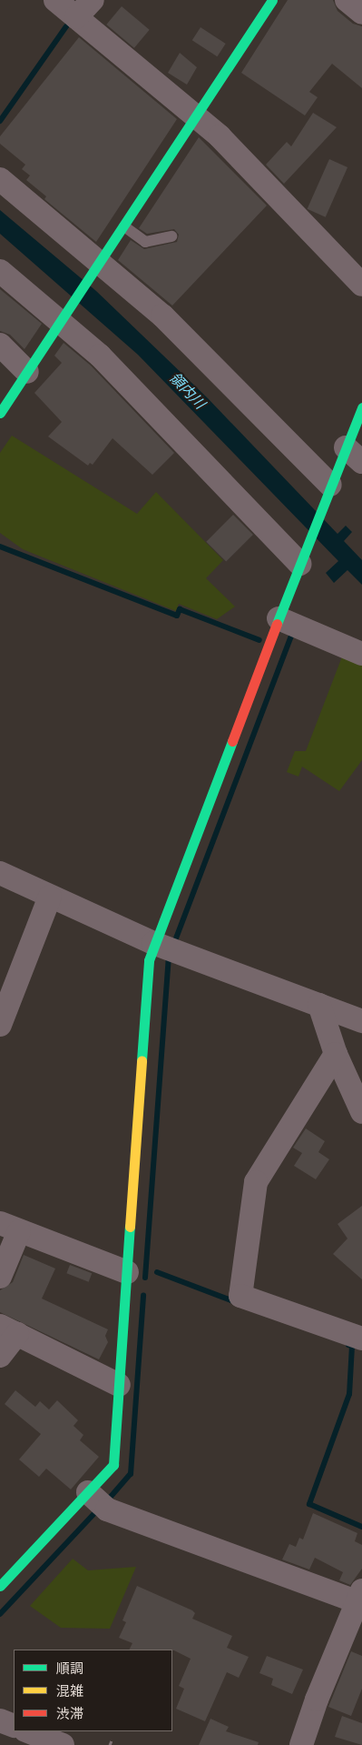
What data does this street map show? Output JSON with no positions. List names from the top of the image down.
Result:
{
  "water": ["領内川"],
  "legend": ["順調", "混雑", "渋滞"]
}
